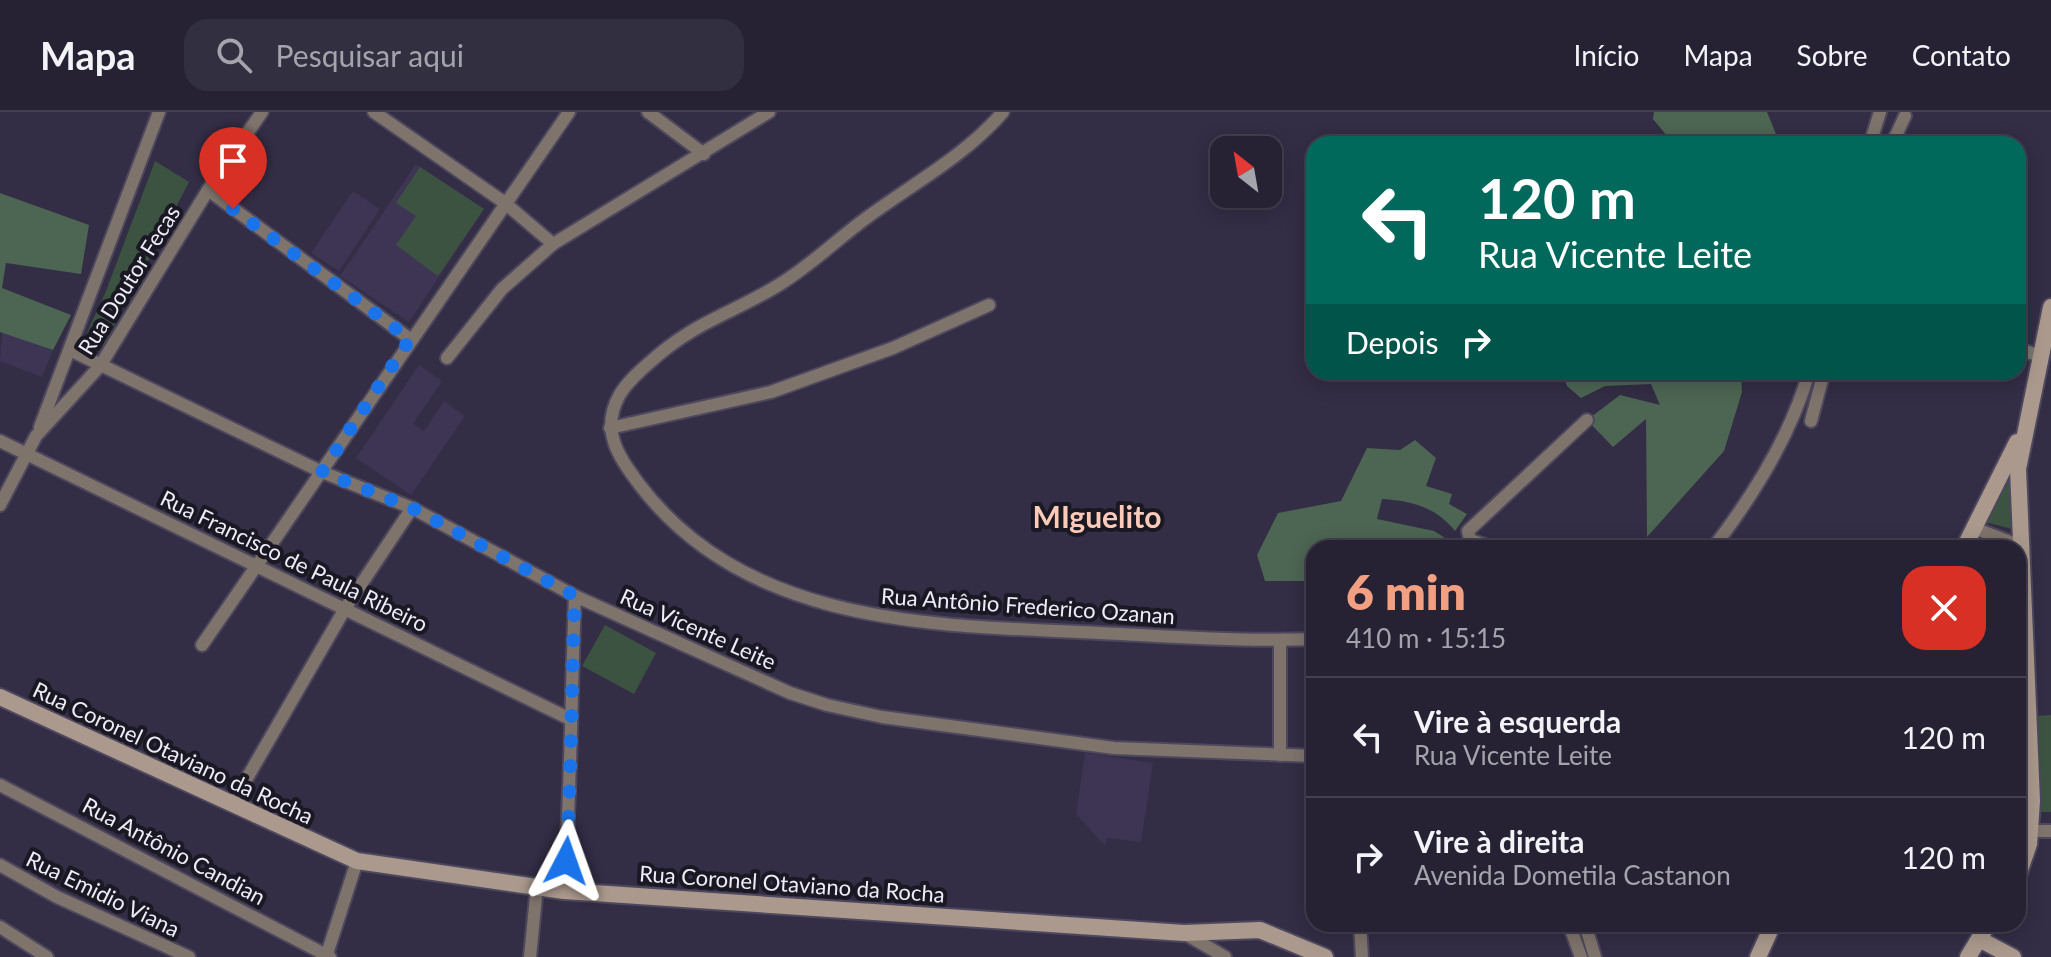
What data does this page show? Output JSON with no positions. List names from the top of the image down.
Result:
{
  "streets": {
    "street": [
      "Rua Doutor Fecas",
      "Rua Francisco de Paula Ribeiro",
      "Rua Antônio Frederico Ozanan",
      "Rua Vicente Leite",
      "Rua Coronel Otaviano da Rocha",
      "Rua Antônio Candian",
      "Rua Emidio Viana"
    ]
  },
  "crossings": [
    ["Rua Doutor Fecas", "Rua Francisco de Paula Ribeiro"],
    ["Rua Doutor Fecas", "Rua Vicente Leite"]
  ],
  "districts": ["MIguelito"],
  "north": "top left",
  "page": {
    "header": "Mapa",
    "search": "Pesquisar aqui",
    "nav": [
      "Início",
      "Mapa",
      "Sobre",
      "Contato"
    ],
    "turn": ["120 m", "Rua Vicente Leite"],
    "then": "Depois",
    "heading": ["6 min", "410 m · 15:15"],
    "list": [
      {
        "name": "Vire à esquerda",
        "note": "Rua Vicente Leite",
        "value": "120 m"
      },
      {
        "name": "Vire à direita",
        "note": "Avenida Dometila Castanon",
        "value": "120 m"
      }
    ]
  }
}
